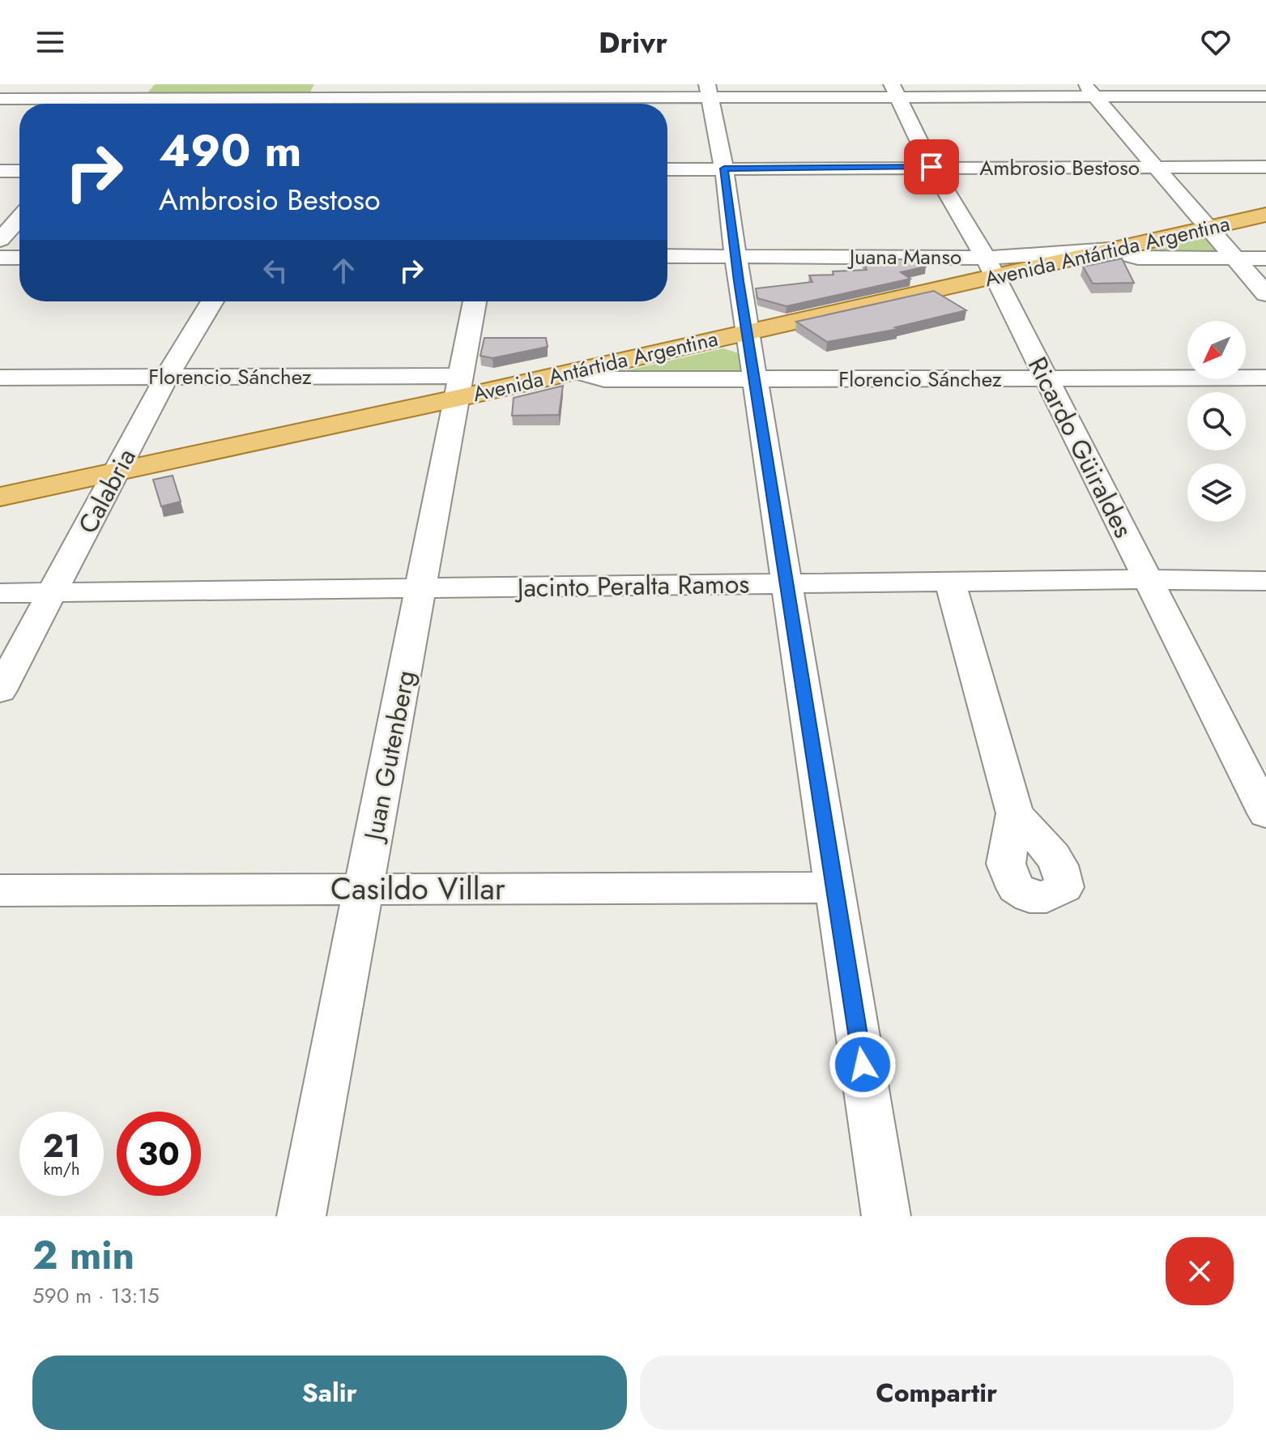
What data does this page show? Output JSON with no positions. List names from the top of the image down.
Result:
{
  "streets": {
    "main road": ["Avenida Antártida Argentina"],
    "street": [
      "Ambrosio Bestoso",
      "Juana Manso",
      "Florencio Sánchez",
      "Ricardo Güiraldes",
      "Calabria",
      "Jacinto Peralta Ramos",
      "Juan Gutenberg",
      "Casildo Villar"
    ]
  },
  "crossings": [
    ["Ambrosio Bestoso", "Ricardo Güiraldes"],
    ["Avenida Antártida Argentina", "Juana Manso"],
    ["Avenida Antártida Argentina", "Florencio Sánchez"],
    ["Avenida Antártida Argentina", "Ricardo Güiraldes"],
    ["Avenida Antártida Argentina", "Calabria"],
    ["Avenida Antártida Argentina", "Juan Gutenberg"],
    ["Juana Manso", "Ricardo Güiraldes"],
    ["Florencio Sánchez", "Ricardo Güiraldes"],
    ["Florencio Sánchez", "Calabria"],
    ["Florencio Sánchez", "Juan Gutenberg"],
    ["Ricardo Güiraldes", "Jacinto Peralta Ramos"],
    ["Calabria", "Jacinto Peralta Ramos"],
    ["Jacinto Peralta Ramos", "Juan Gutenberg"],
    ["Juan Gutenberg", "Casildo Villar"]
  ],
  "north": "bottom left",
  "page": {
    "header": "Drivr",
    "turn": ["490 m", "Ambrosio Bestoso"],
    "speed": "21 km/h",
    "limit": "30",
    "heading": ["2 min", "590 m · 13:15"],
    "buttons": ["Salir", "Compartir"]
  }
}
